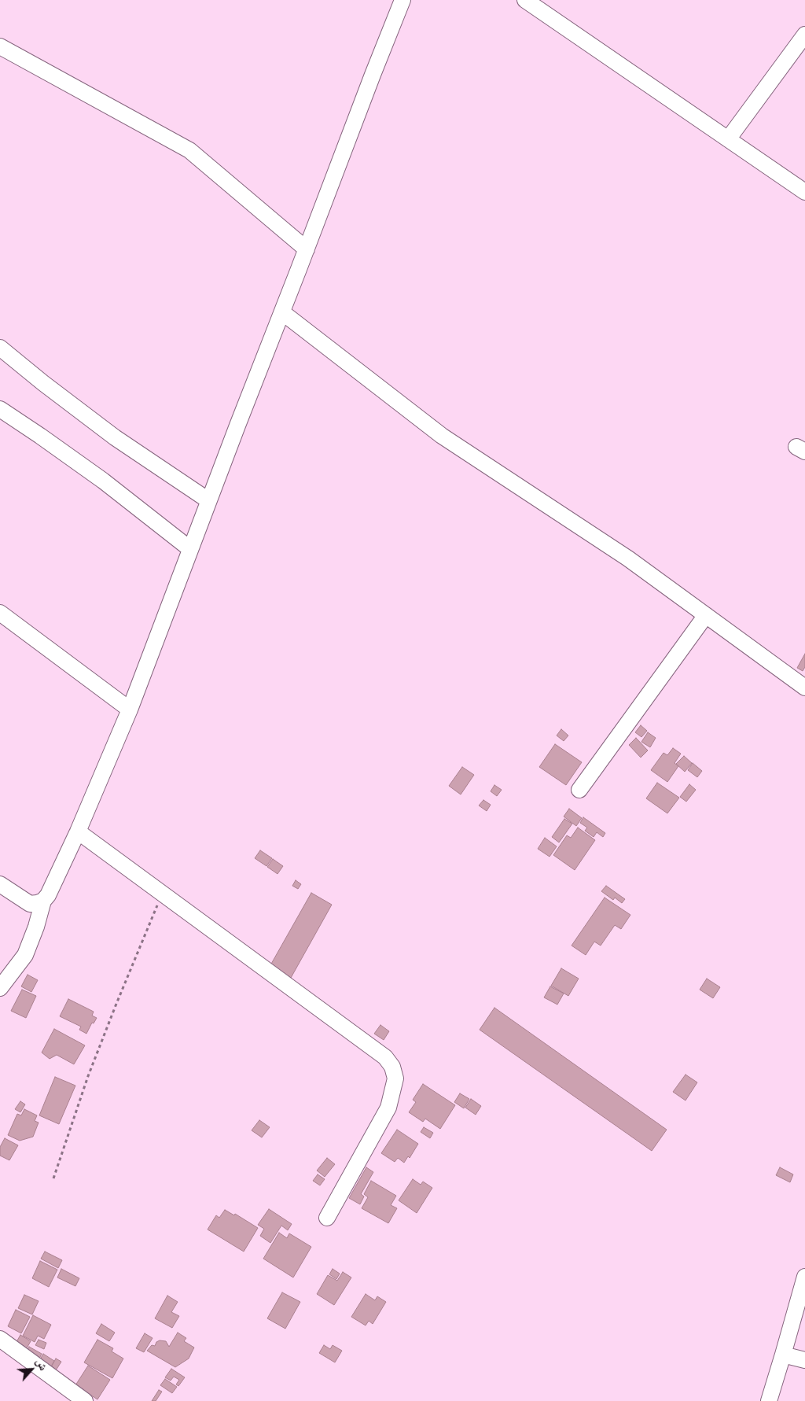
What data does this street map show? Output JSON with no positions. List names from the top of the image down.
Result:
{
  "north": "top right"
}
